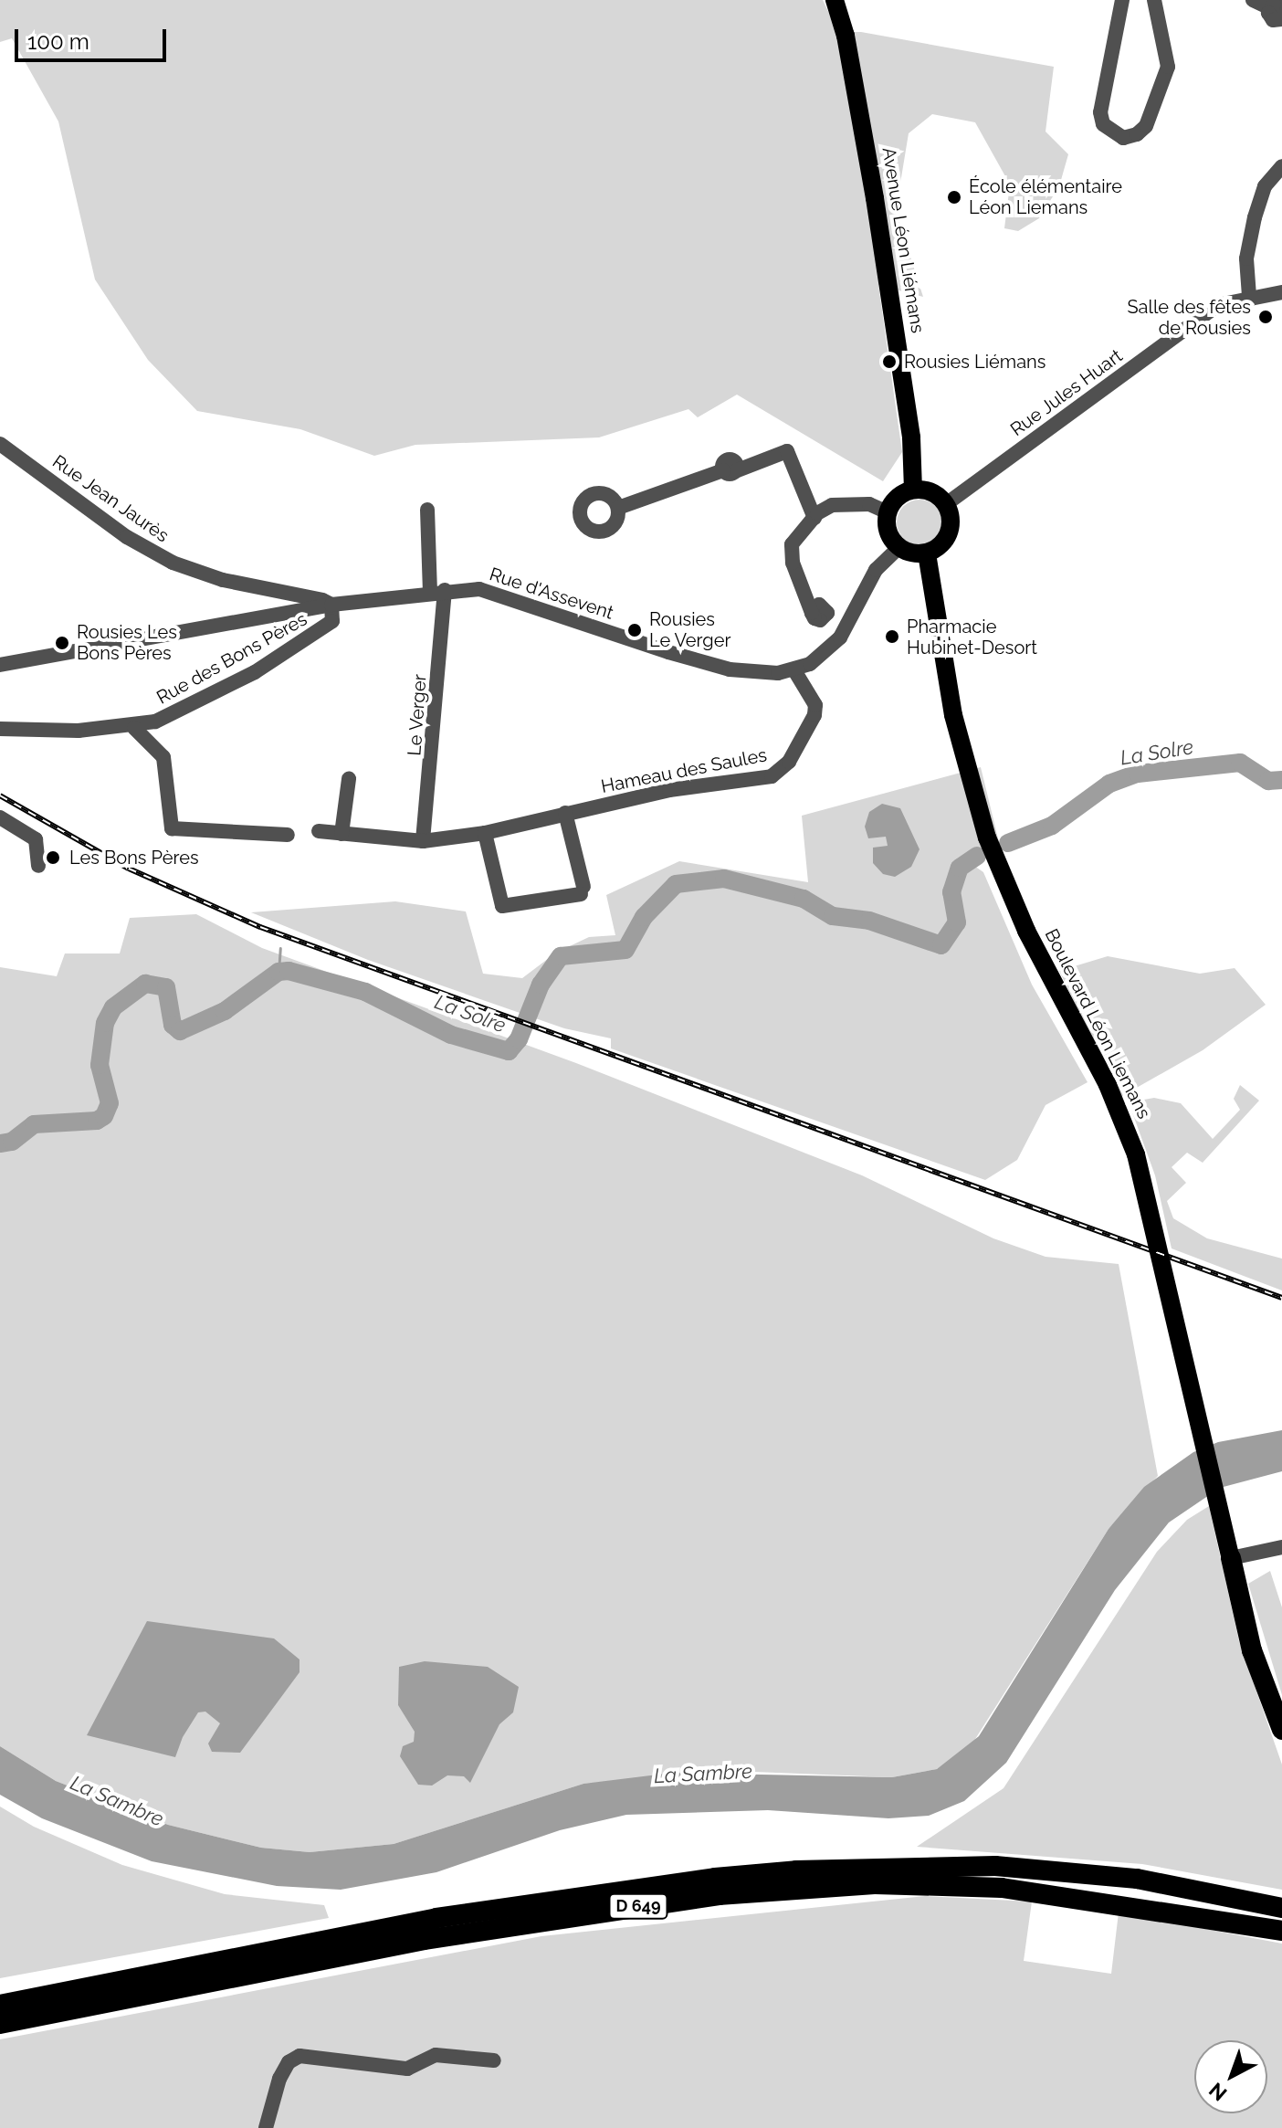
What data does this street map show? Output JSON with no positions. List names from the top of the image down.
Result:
{
  "streets": {
    "highway": ["Boulevard Léon Liemans", "D 649"],
    "main road": ["Avenue Léon Liémans"],
    "street": [
      "Rue Jules Huart",
      "Rue Jean Jaurès",
      "Rue d'Assevent",
      "Rue des Bons Pères",
      "Le Verger",
      "Hameau des Saules"
    ]
  },
  "crossings": [
    ["Avenue Léon Liémans", "Rue Jules Huart"],
    ["Avenue Léon Liémans", "Rue d'Assevent"],
    ["Avenue Léon Liémans", "Boulevard Léon Liemans"],
    ["Rue Jules Huart", "Rue d'Assevent"],
    ["Rue Jules Huart", "Boulevard Léon Liemans"],
    ["Rue Jean Jaurès", "Rue d'Assevent"],
    ["Rue Jean Jaurès", "Rue des Bons Pères"],
    ["Rue d'Assevent", "Rue des Bons Pères"],
    ["Rue d'Assevent", "Le Verger"],
    ["Rue d'Assevent", "Hameau des Saules"],
    ["Rue d'Assevent", "Boulevard Léon Liemans"]
  ],
  "water": ["La Solre", "La Sambre"],
  "places": [
    "École élémentaire Léon Liemans",
    "Salle des fêtes de Rousies",
    "Rousies Liémans",
    "Rousies Le Verger",
    "Pharmacie Hubinet-Desort",
    "Rousies Les Bons Pères",
    "Les Bons Pères"
  ],
  "scale_bar": "100 m",
  "north": "bottom left"
}
